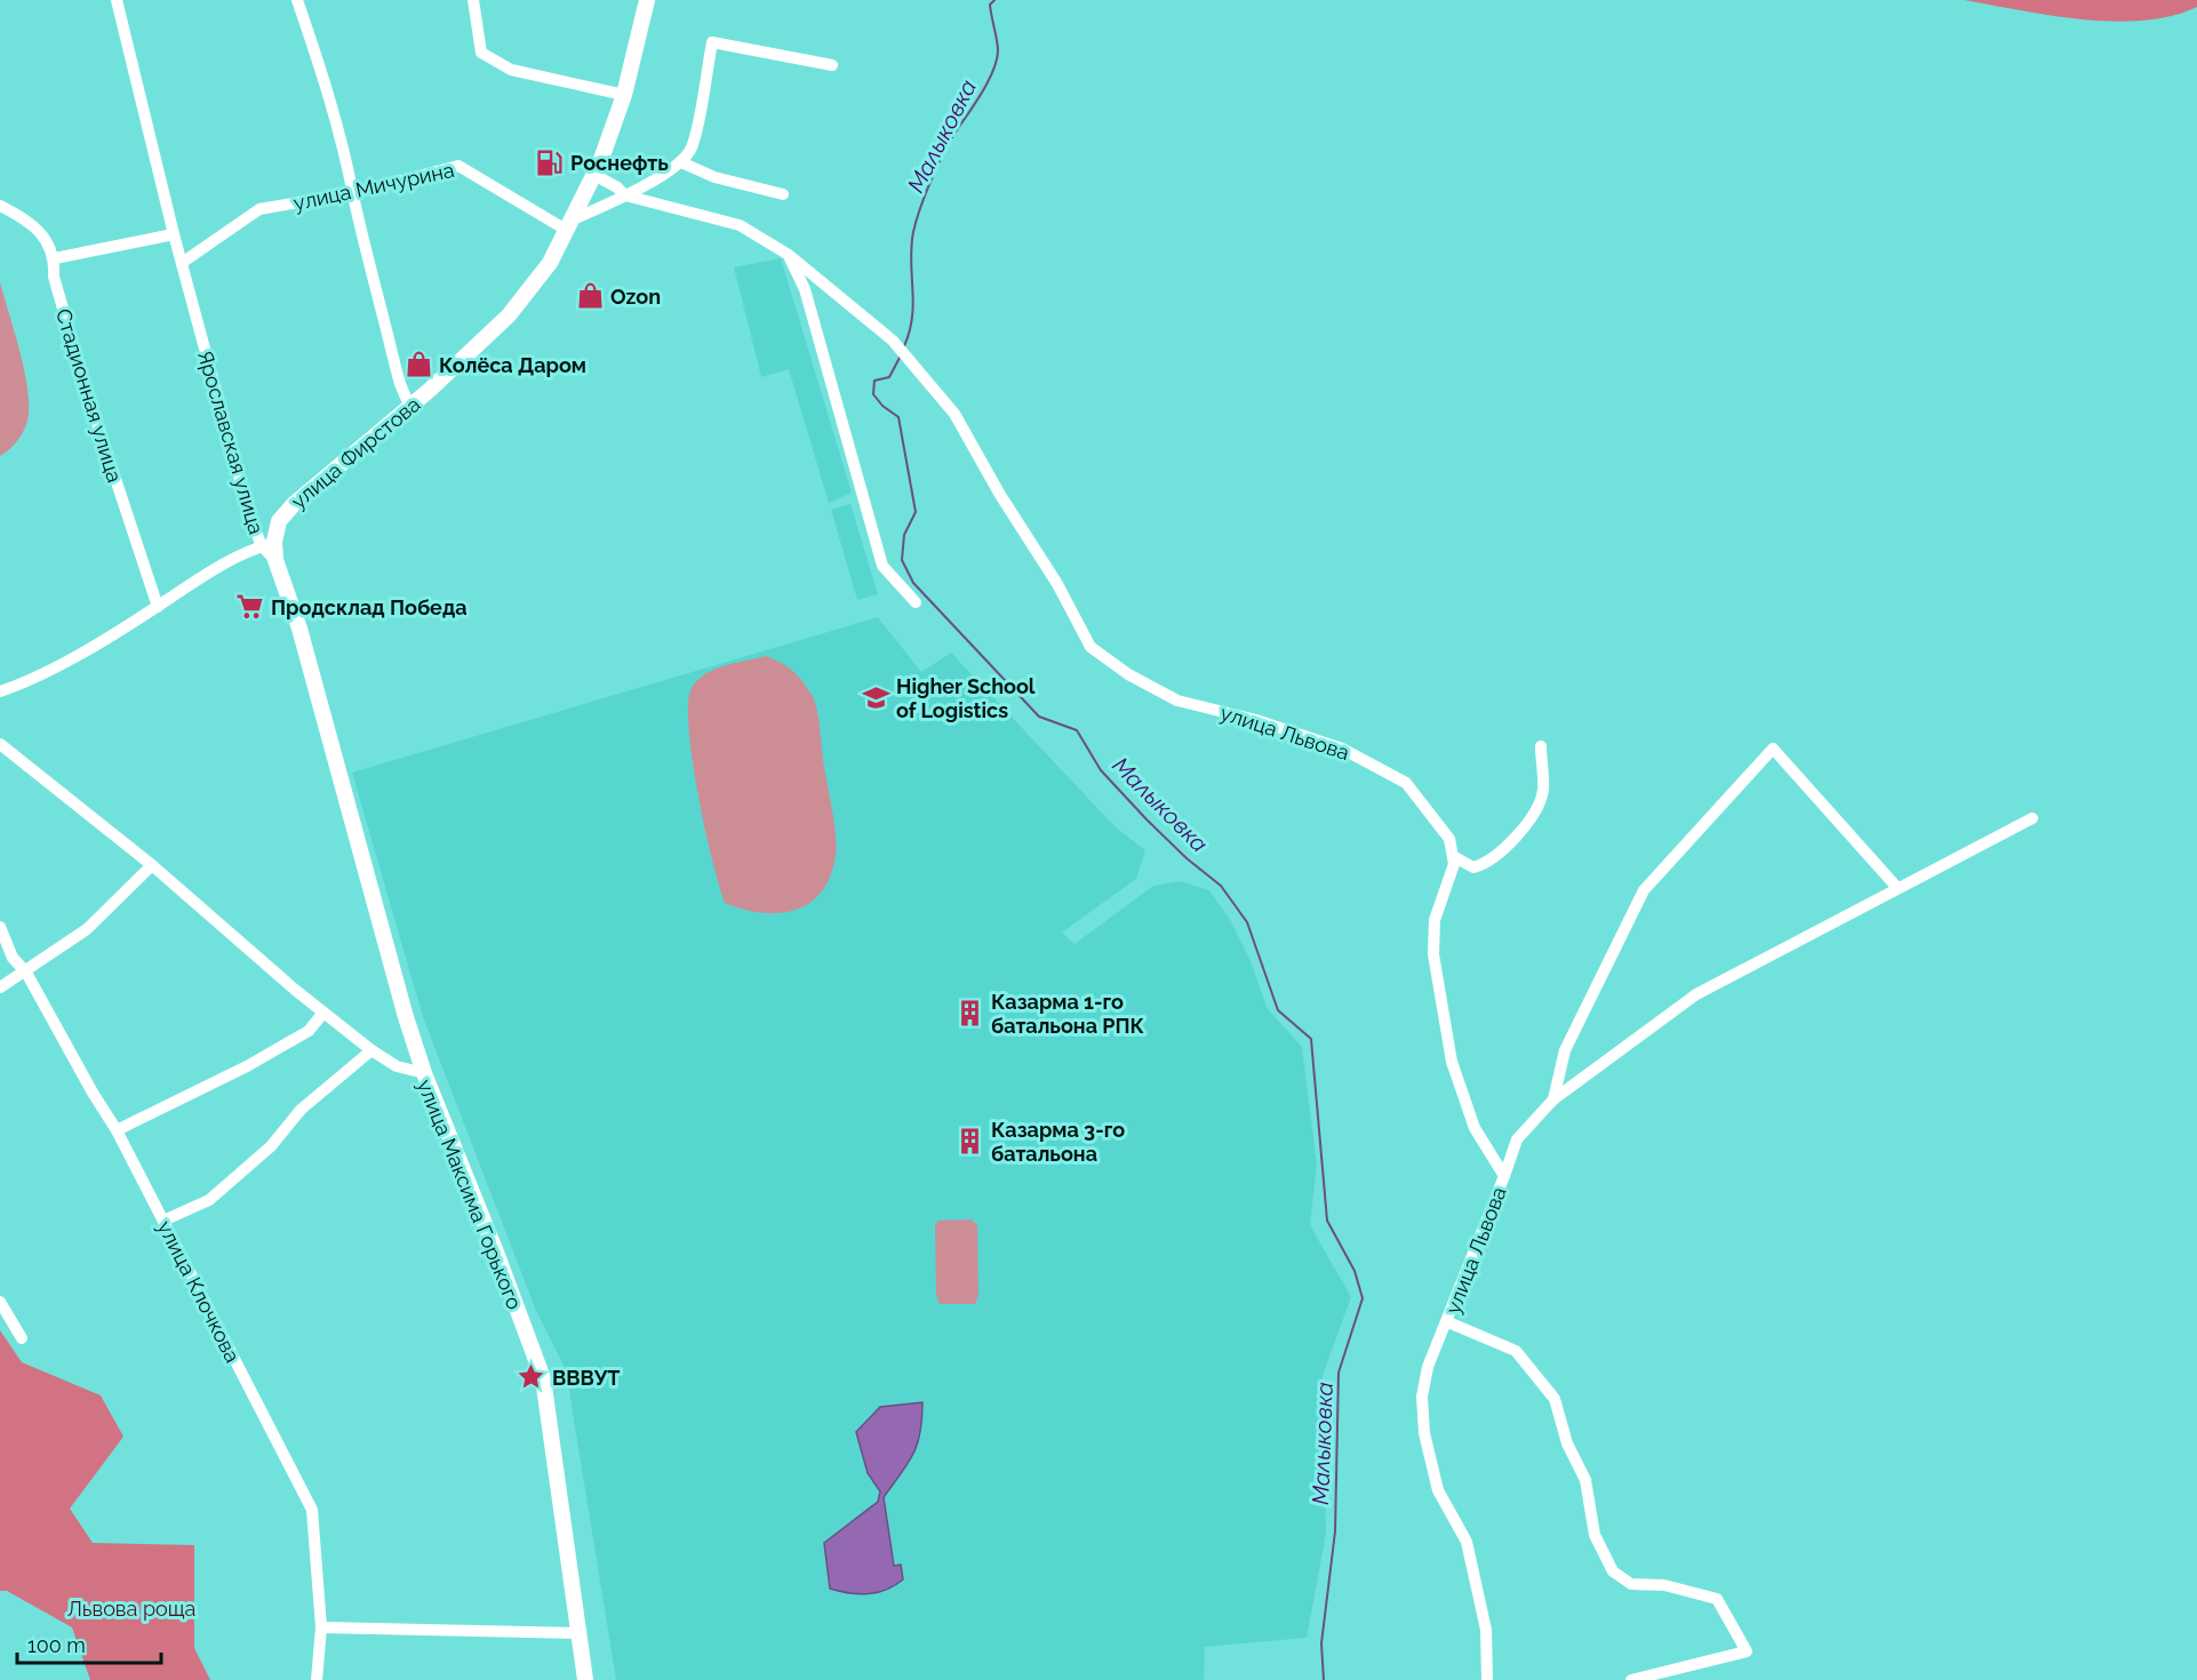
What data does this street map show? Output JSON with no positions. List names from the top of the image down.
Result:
{
  "streets": {
    "main road": ["Ярославская улица", "улица Фирстова", "улица Максима Горького"],
    "street": [
      "улица Мичурина",
      "Стадионная улица",
      "улица Львова",
      "улица Клочкова"
    ]
  },
  "crossings": [
    ["улица Мичурина", "Ярославская улица"],
    ["улица Мичурина", "улица Фирстова"],
    ["Ярославская улица", "улица Фирстова"],
    ["Ярославская улица", "улица Максима Горького"]
  ],
  "water": ["Малыковка"],
  "parks": ["Львова роща"],
  "places": {
    "fuel station": ["Роснефть"],
    "shop": ["Ozon", "Колёса Даром"],
    "supermarket": ["Продсклад Победа"],
    "school or university": ["Higher School of Logistics"],
    "building": ["Казарма 1-го батальона РПК", "Казарма 3-го батальона"],
    "place": ["ВВВУТ"]
  },
  "scale_bar": "100 m"
}
